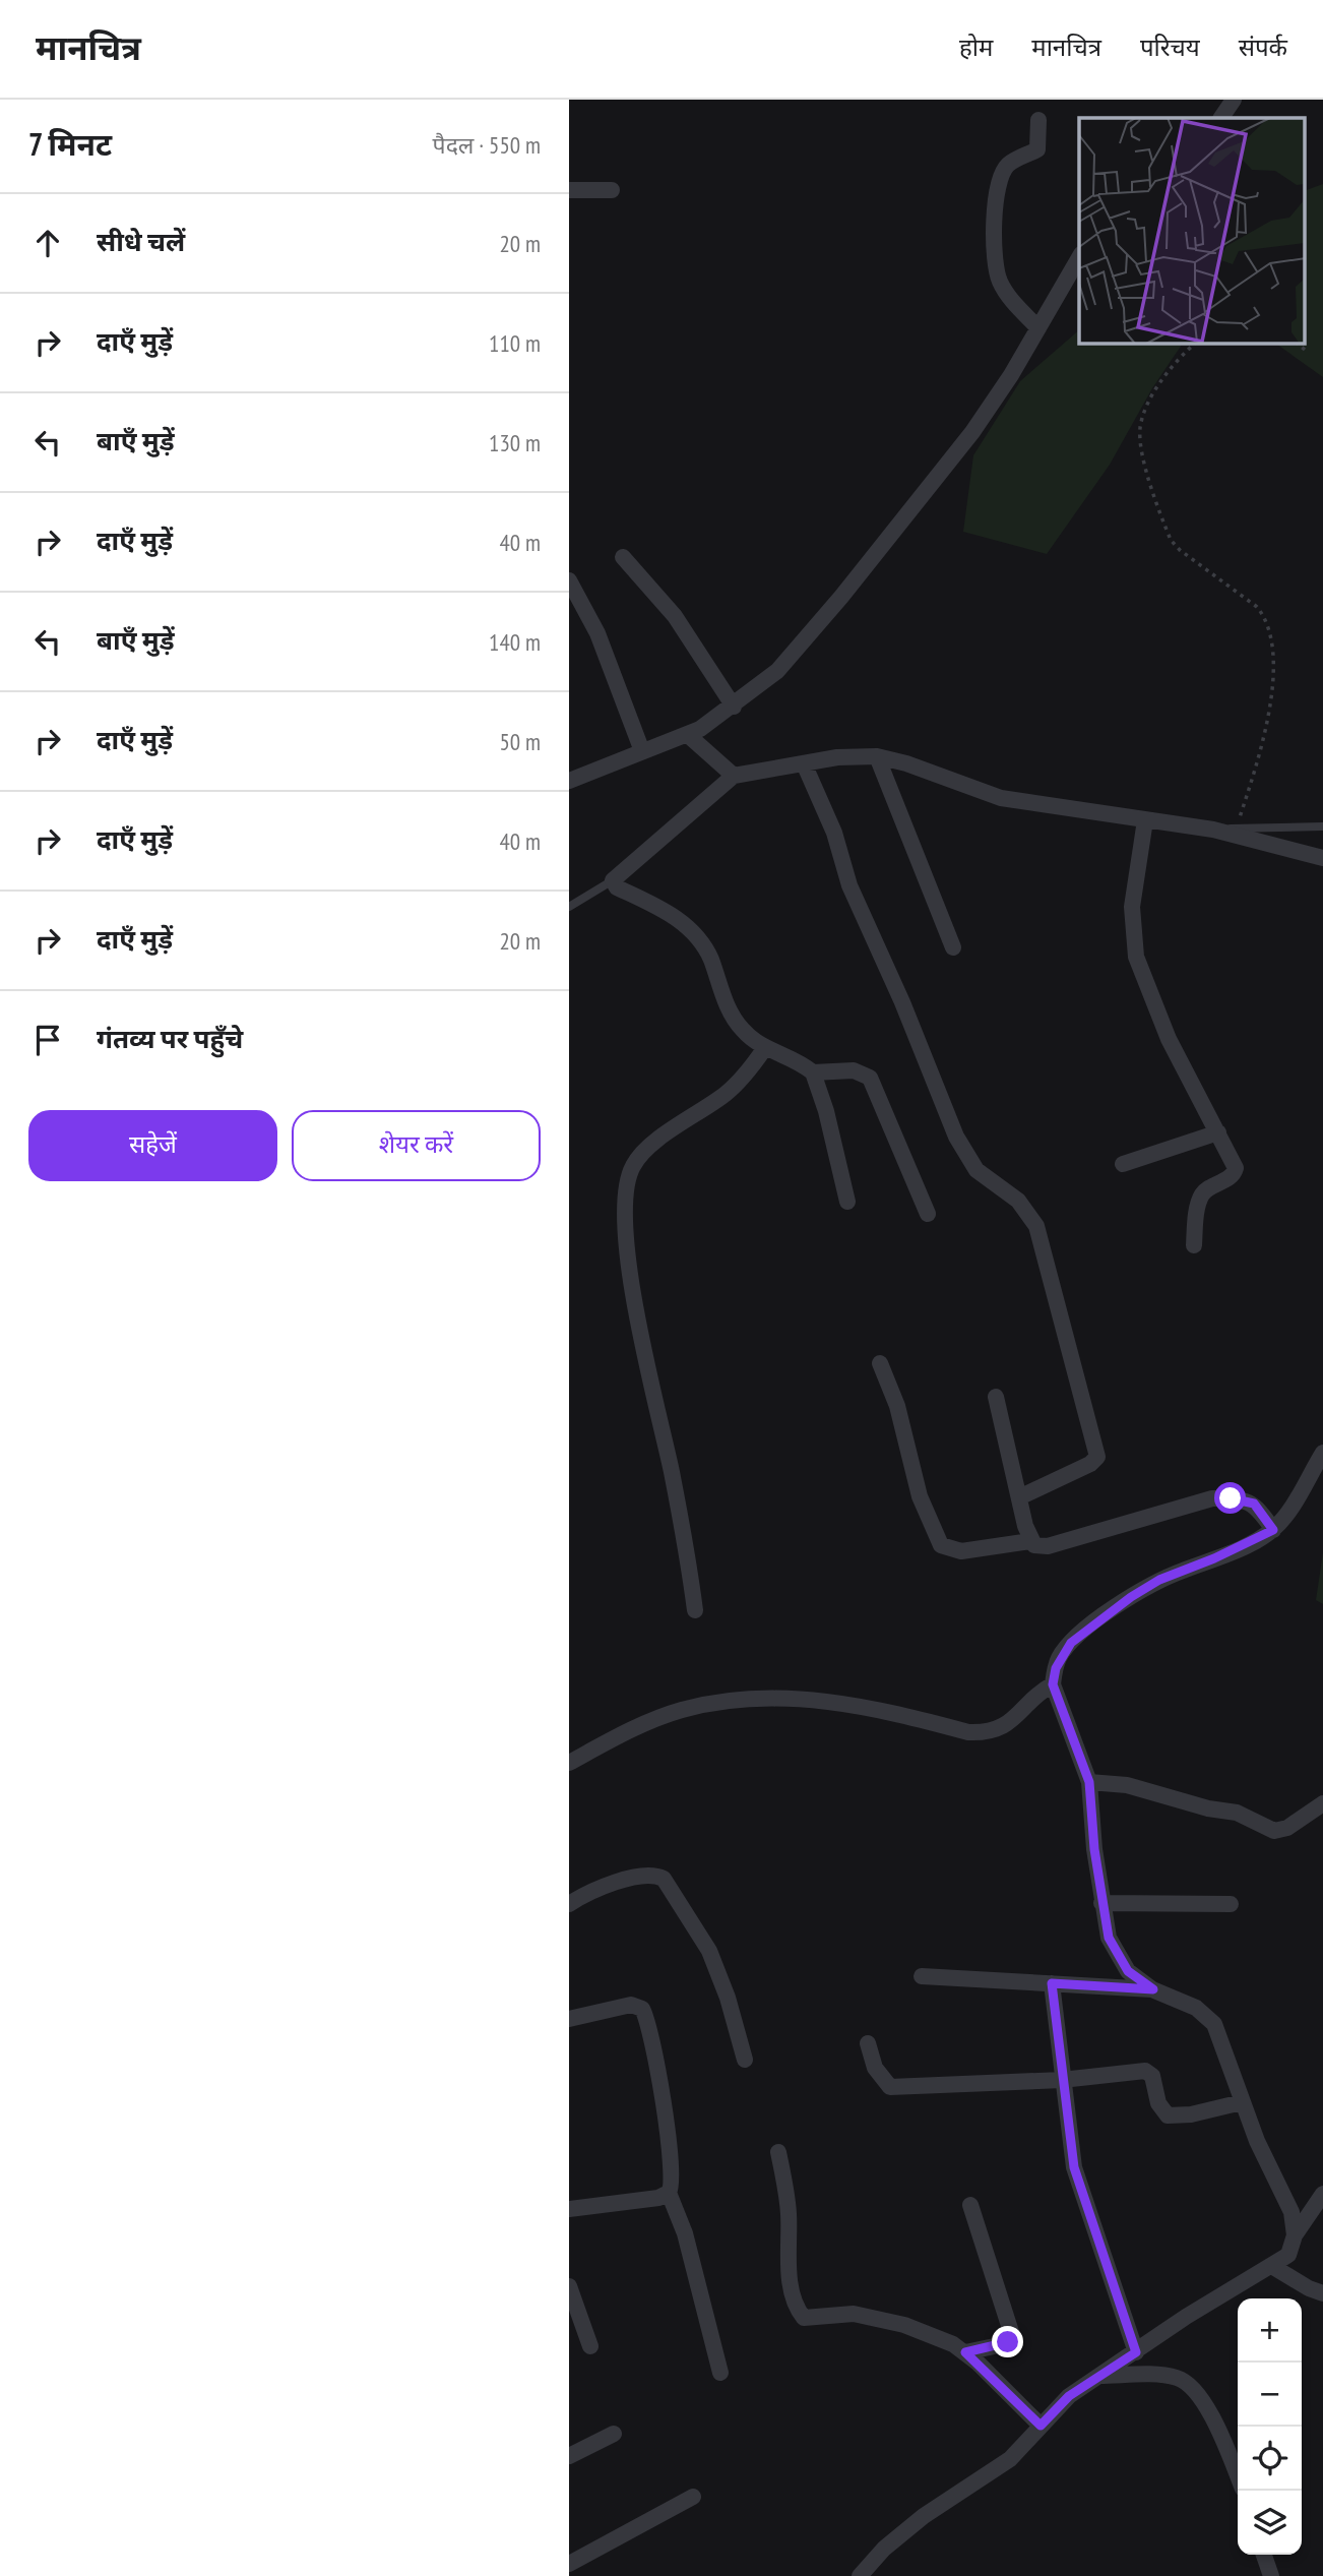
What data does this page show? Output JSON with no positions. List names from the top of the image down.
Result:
{
  "page": {
    "header": "मानचित्र",
    "nav": [
      "होम",
      "मानचित्र",
      "परिचय",
      "संपर्क"
    ],
    "heading": ["7 मिनट", "पैदल · 550 m"],
    "list": [
      ["सीधे चलें", "20 m"],
      ["दाएँ मुड़ें", "110 m"],
      ["बाएँ मुड़ें", "130 m"],
      ["दाएँ मुड़ें", "40 m"],
      ["बाएँ मुड़ें", "140 m"],
      ["दाएँ मुड़ें", "50 m"],
      ["दाएँ मुड़ें", "40 m"],
      ["दाएँ मुड़ें", "20 m"],
      "गंतव्य पर पहुँचे"
    ],
    "buttons": ["सहेजें", "शेयर करें"],
    "map_buttons": ["+", "−"]
  }
}
